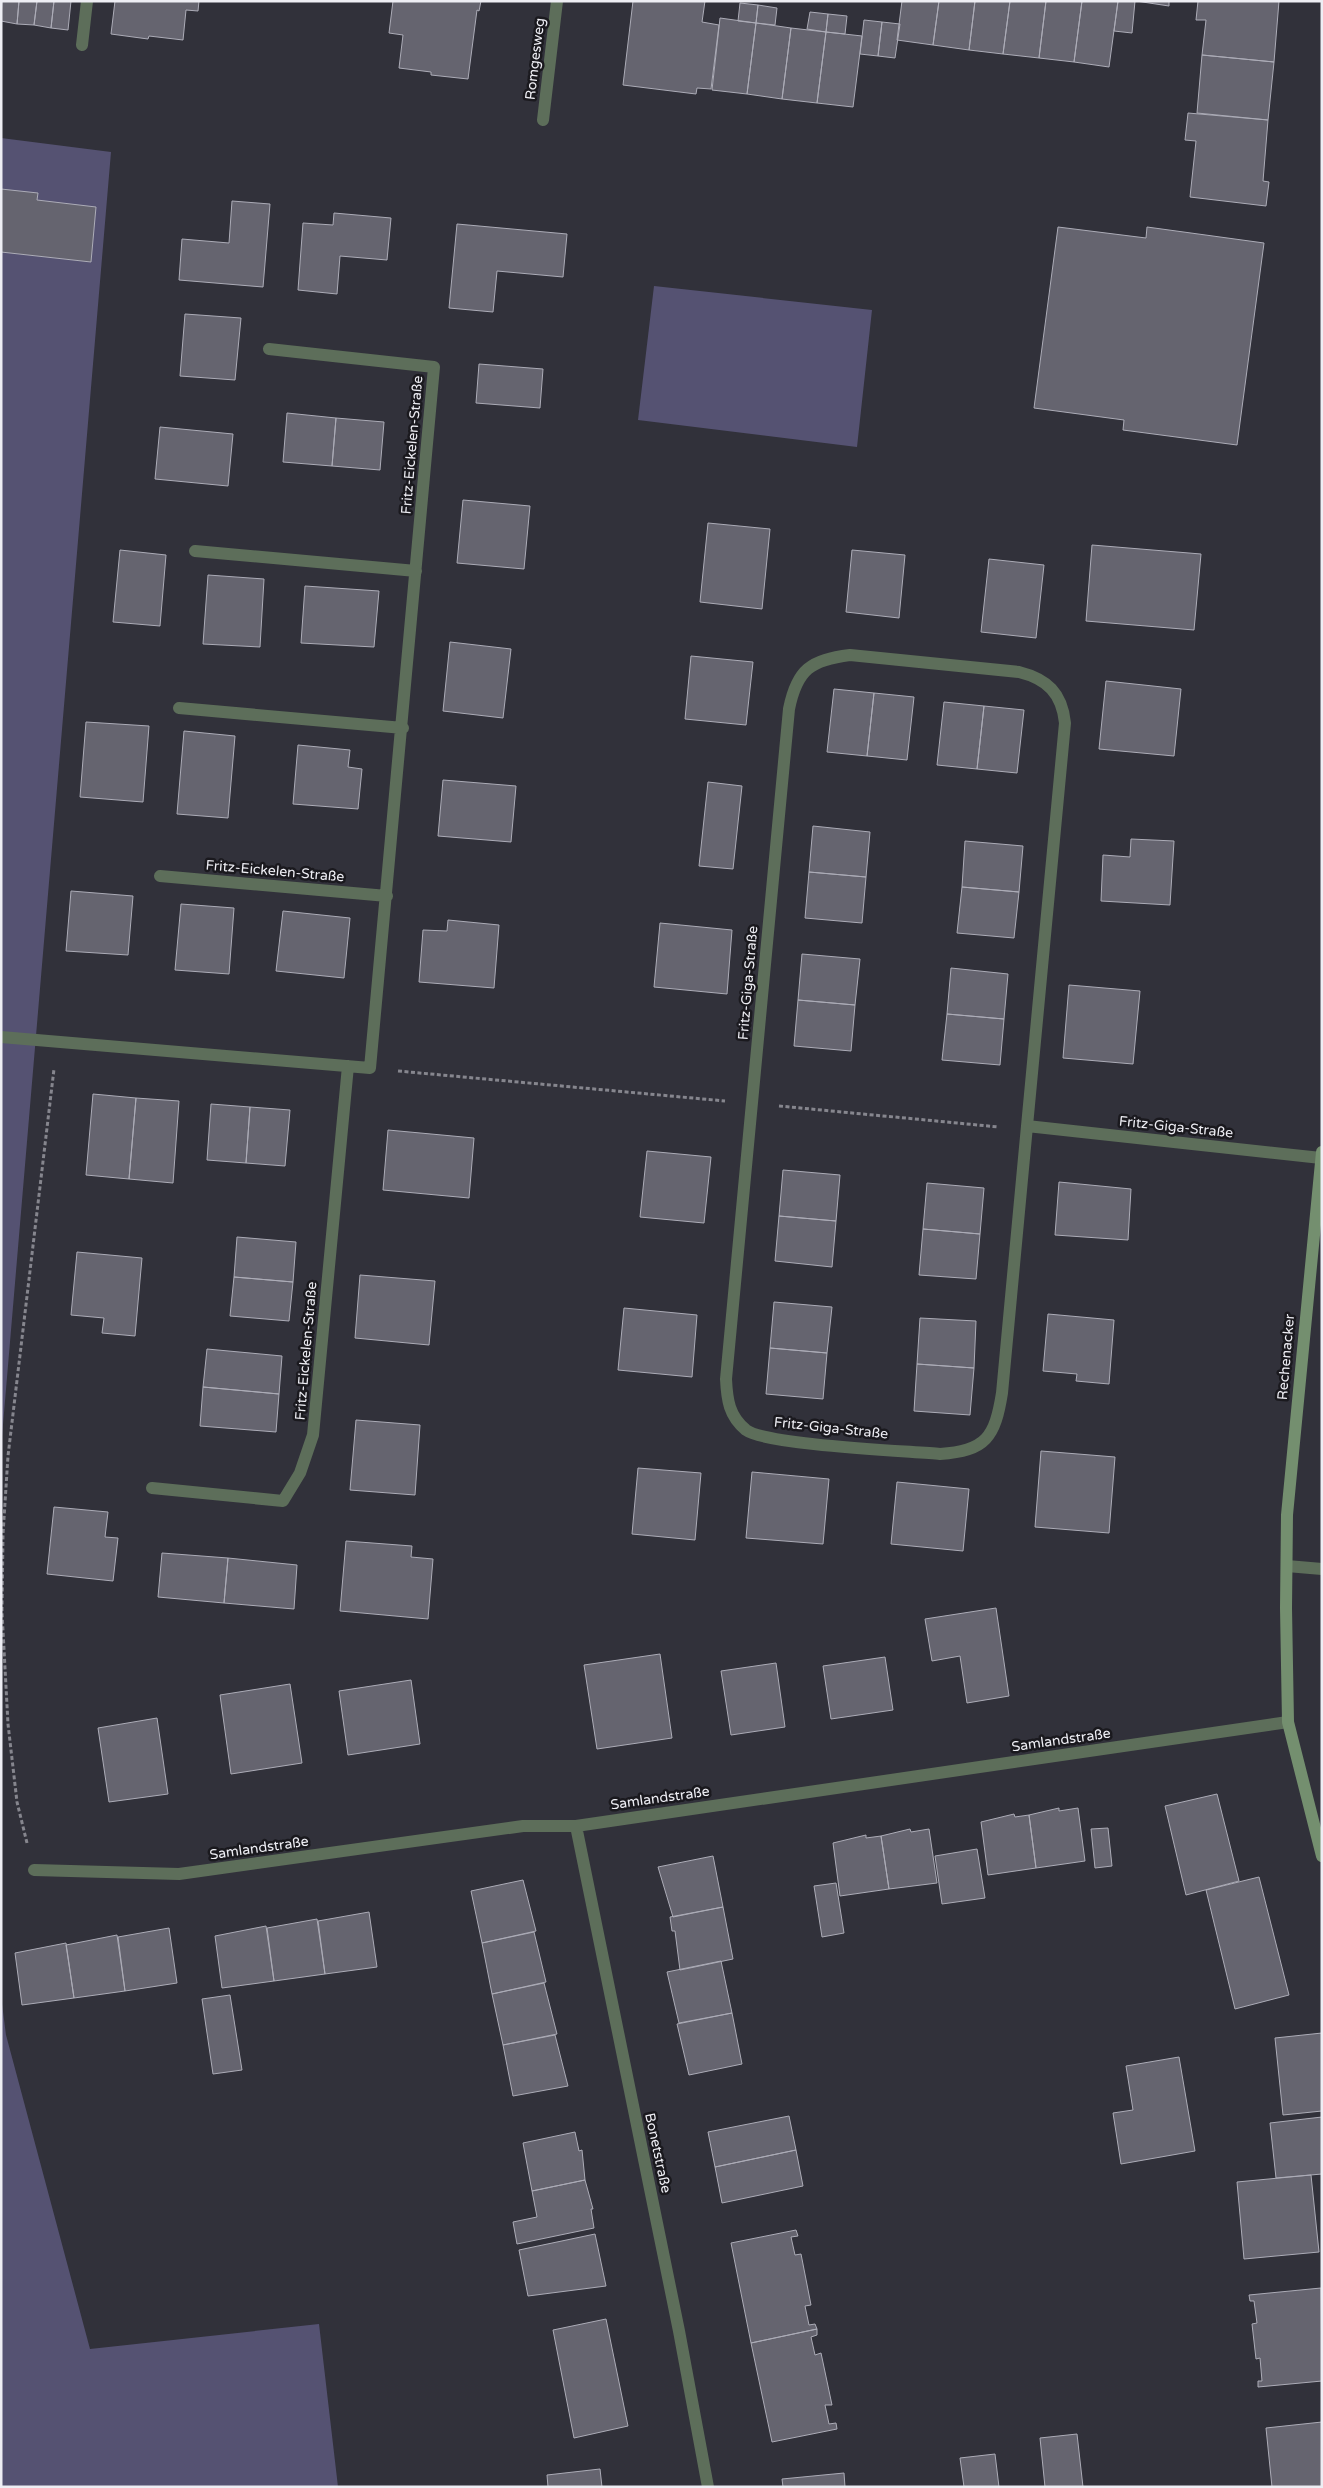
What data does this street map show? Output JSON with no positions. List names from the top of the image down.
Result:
{
  "streets": {
    "street": [
      "Romgesweg",
      "Fritz-Eickelen-Straße",
      "Fritz-Giga-Straße",
      "Rechenacker",
      "Samlandstraße",
      "Bonetstraße"
    ]
  },
  "crossings": [
    ["Fritz-Giga-Straße", "Rechenacker"],
    ["Rechenacker", "Samlandstraße"],
    ["Samlandstraße", "Bonetstraße"]
  ]
}
